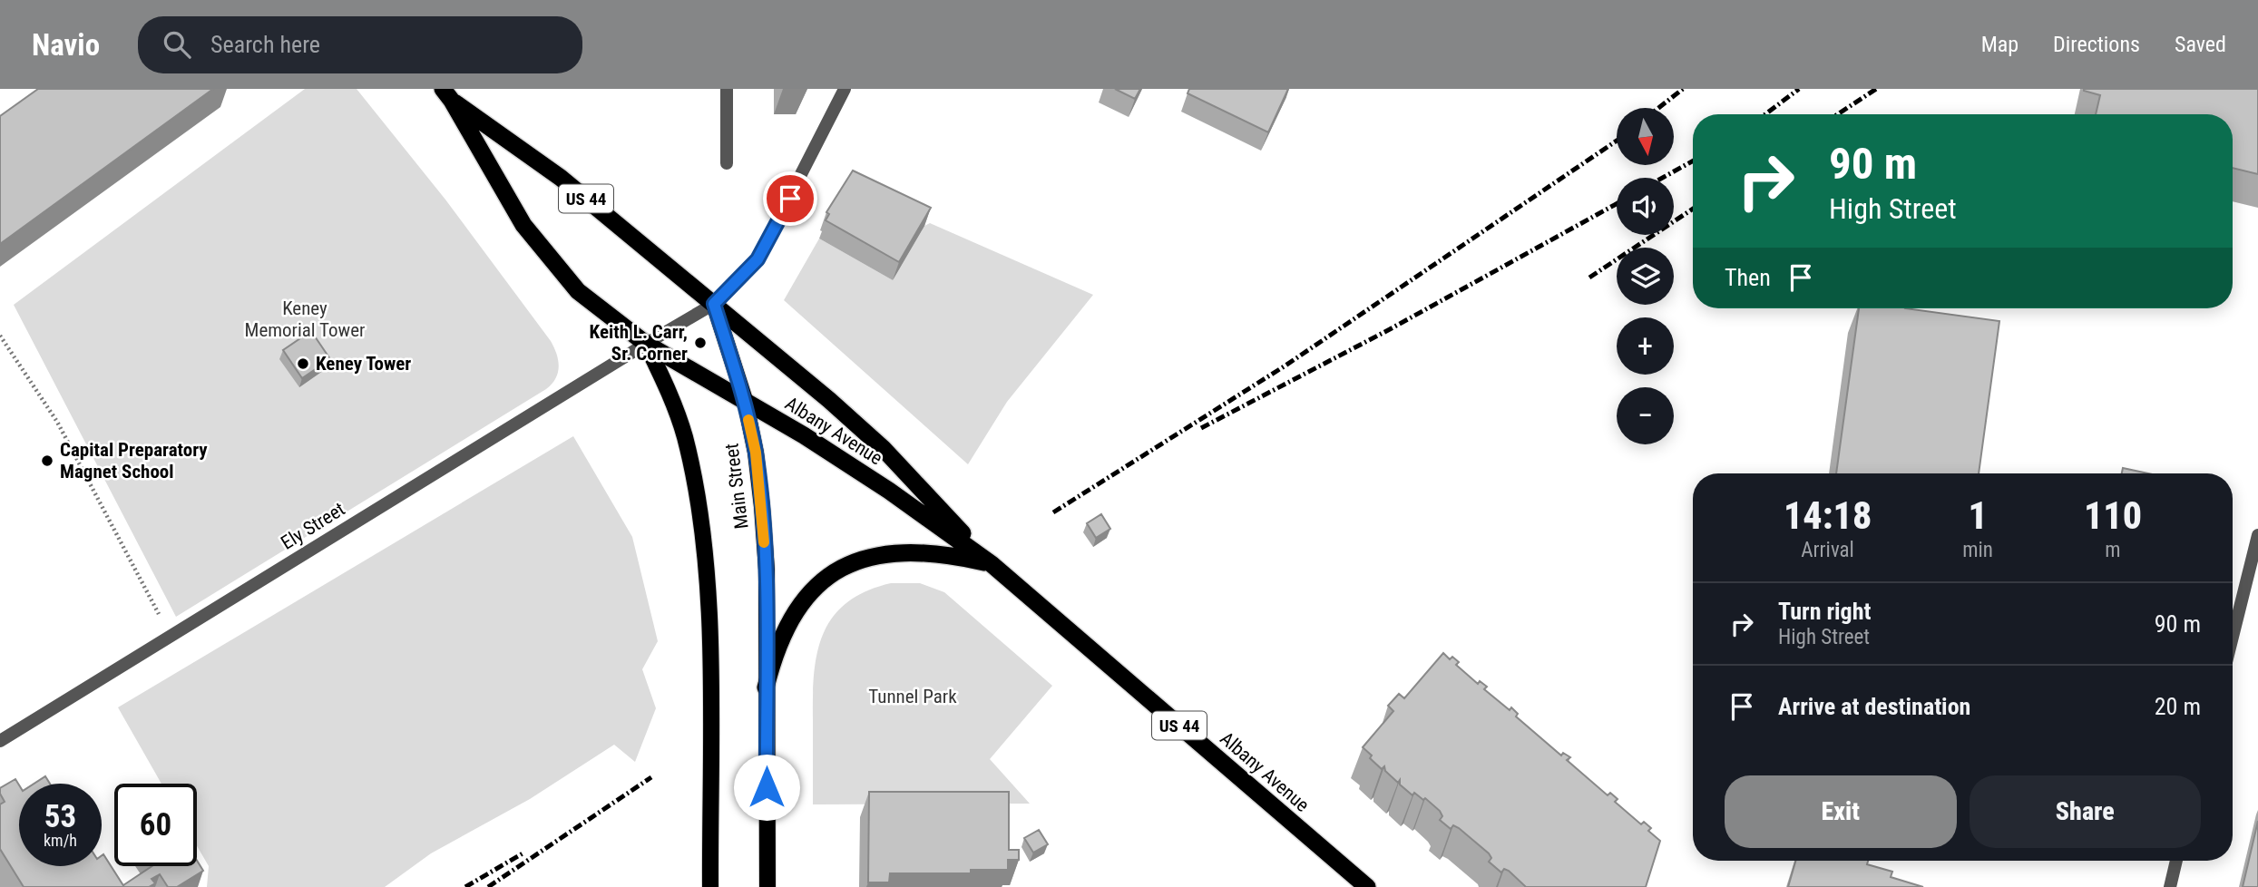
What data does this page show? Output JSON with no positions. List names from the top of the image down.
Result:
{
  "streets": {
    "highway": ["US 44", "Albany Avenue", "Main Street"],
    "street": ["Ely Street"]
  },
  "crossings": [
    ["Albany Avenue", "Main Street"],
    ["Albany Avenue", "Ely Street"],
    ["Main Street", "Ely Street"]
  ],
  "parks": ["Keney Memorial Tower", "Tunnel Park"],
  "places": ["Keith L. Carr, Sr. Corner", "Keney Tower", "Capital Preparatory Magnet School"],
  "north": "bottom",
  "page": {
    "header": "Navio",
    "search": "Search here",
    "nav": ["Map", "Directions", "Saved"],
    "map_buttons": ["+", "−"],
    "turn": ["90 m", "High Street"],
    "then": "Then",
    "eta": [
      "14:18",
      "Arrival",
      "1",
      "min",
      "110",
      "m"
    ],
    "list": [
      {
        "name": "Turn right",
        "note": "High Street",
        "value": "90 m"
      },
      {
        "name": "Arrive at destination",
        "value": "20 m"
      }
    ],
    "buttons": ["Exit", "Share"],
    "speed": "53 km/h",
    "limit": "60"
  }
}
